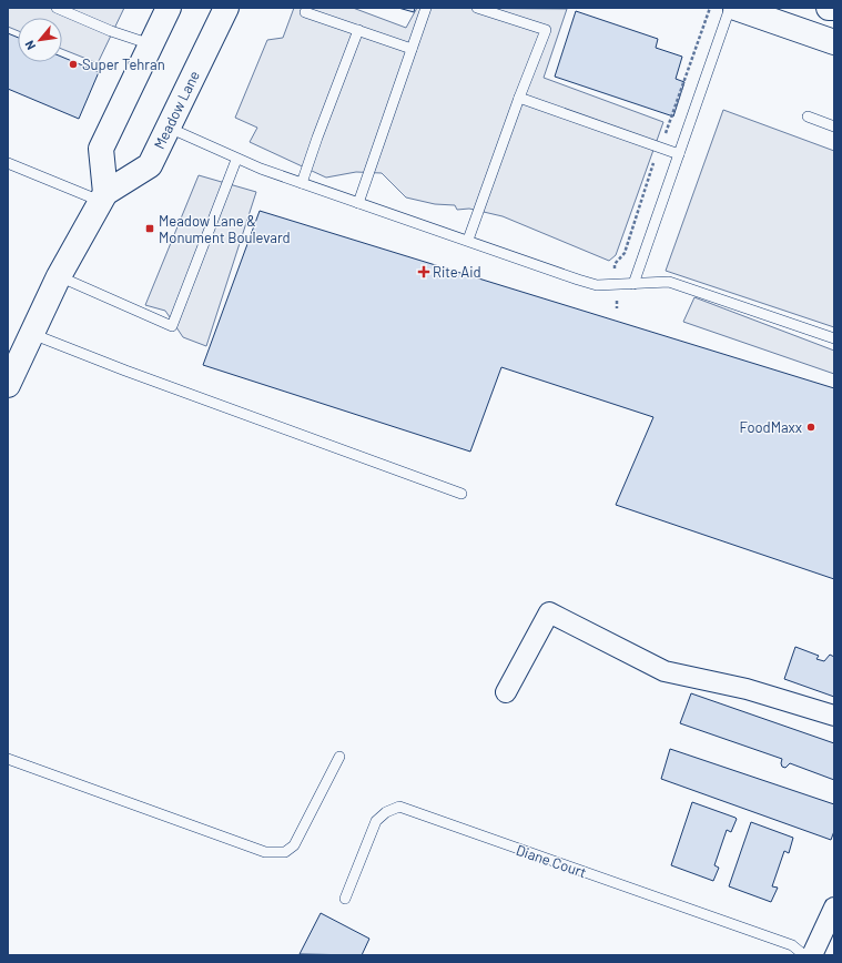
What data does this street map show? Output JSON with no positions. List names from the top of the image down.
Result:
{
  "streets": {
    "street": ["Meadow Lane"],
    "lane": ["Diane Court"]
  },
  "places": {
    "other": ["Super Tehran", "FoodMaxx"],
    "transit": ["Meadow Lane & Monument Boulevard"],
    "health": ["Rite Aid"]
  },
  "north": "bottom left"
}
